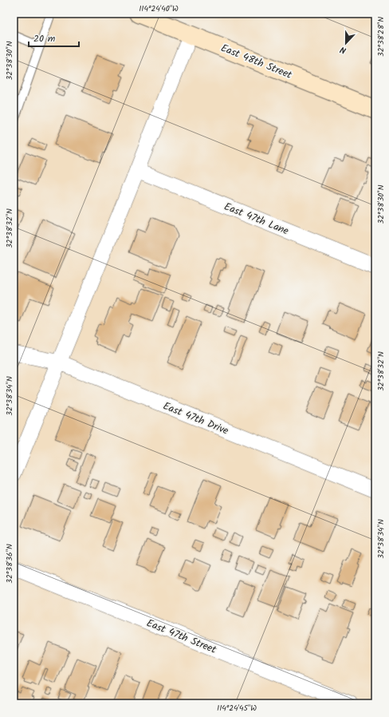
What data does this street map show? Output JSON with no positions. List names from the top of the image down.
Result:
{
  "streets": {
    "street": [
      "East 48th Street",
      "East 47th Lane",
      "East 47th Drive",
      "East 47th Street"
    ]
  },
  "scale_bar": "20 m",
  "north": "bottom",
  "coordinates": [
    "114°24'40\"W",
    "32°38'28\"N",
    "32°38'30\"N",
    "32°38'32\"N",
    "32°38'34\"N",
    "32°38'36\"N",
    "114°24'45\"W"
  ]
}
